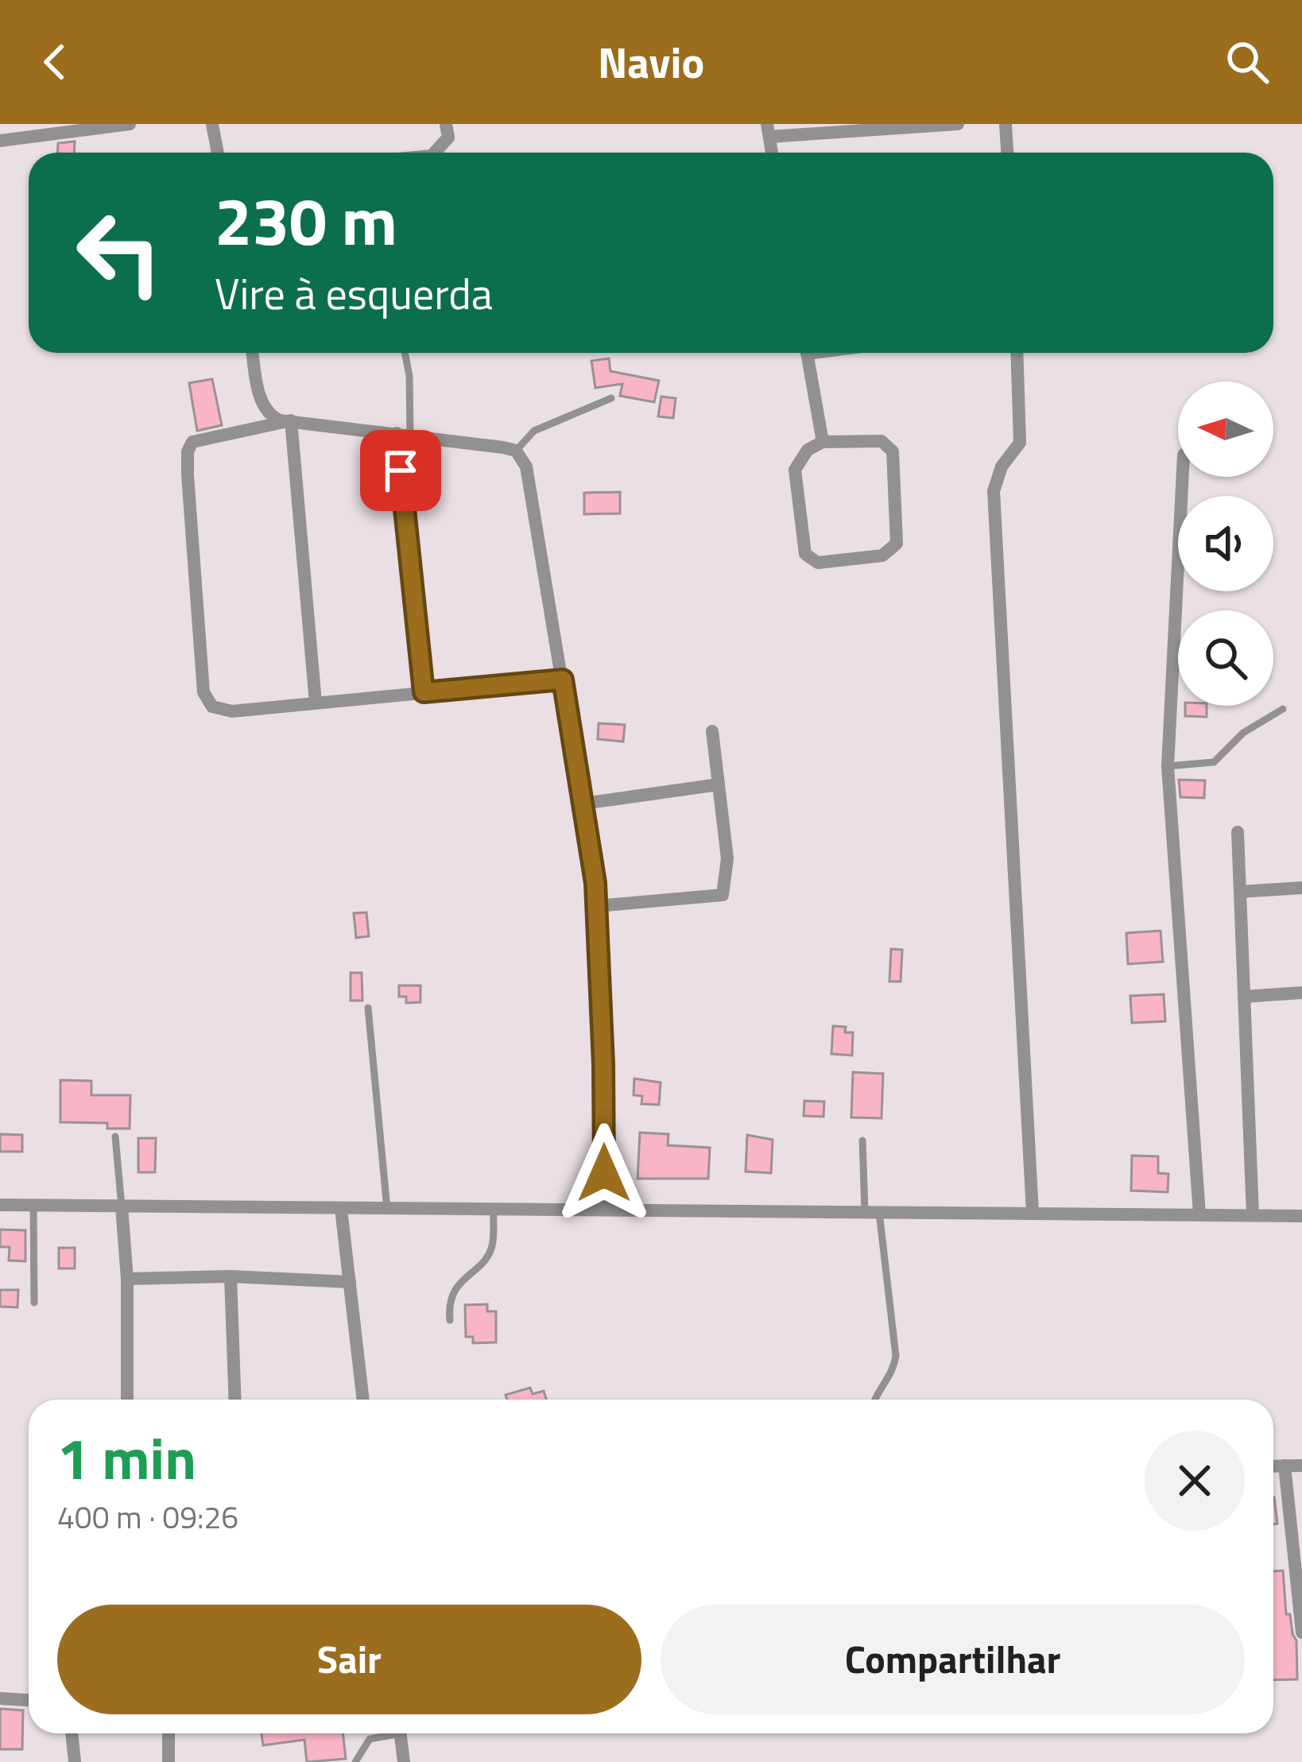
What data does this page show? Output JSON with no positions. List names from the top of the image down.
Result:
{
  "north": "left",
  "page": {
    "header": "Navio",
    "turn": ["230 m", "Vire à esquerda"],
    "heading": ["1 min", "400 m · 09:26"],
    "buttons": ["Sair", "Compartilhar"]
  }
}
